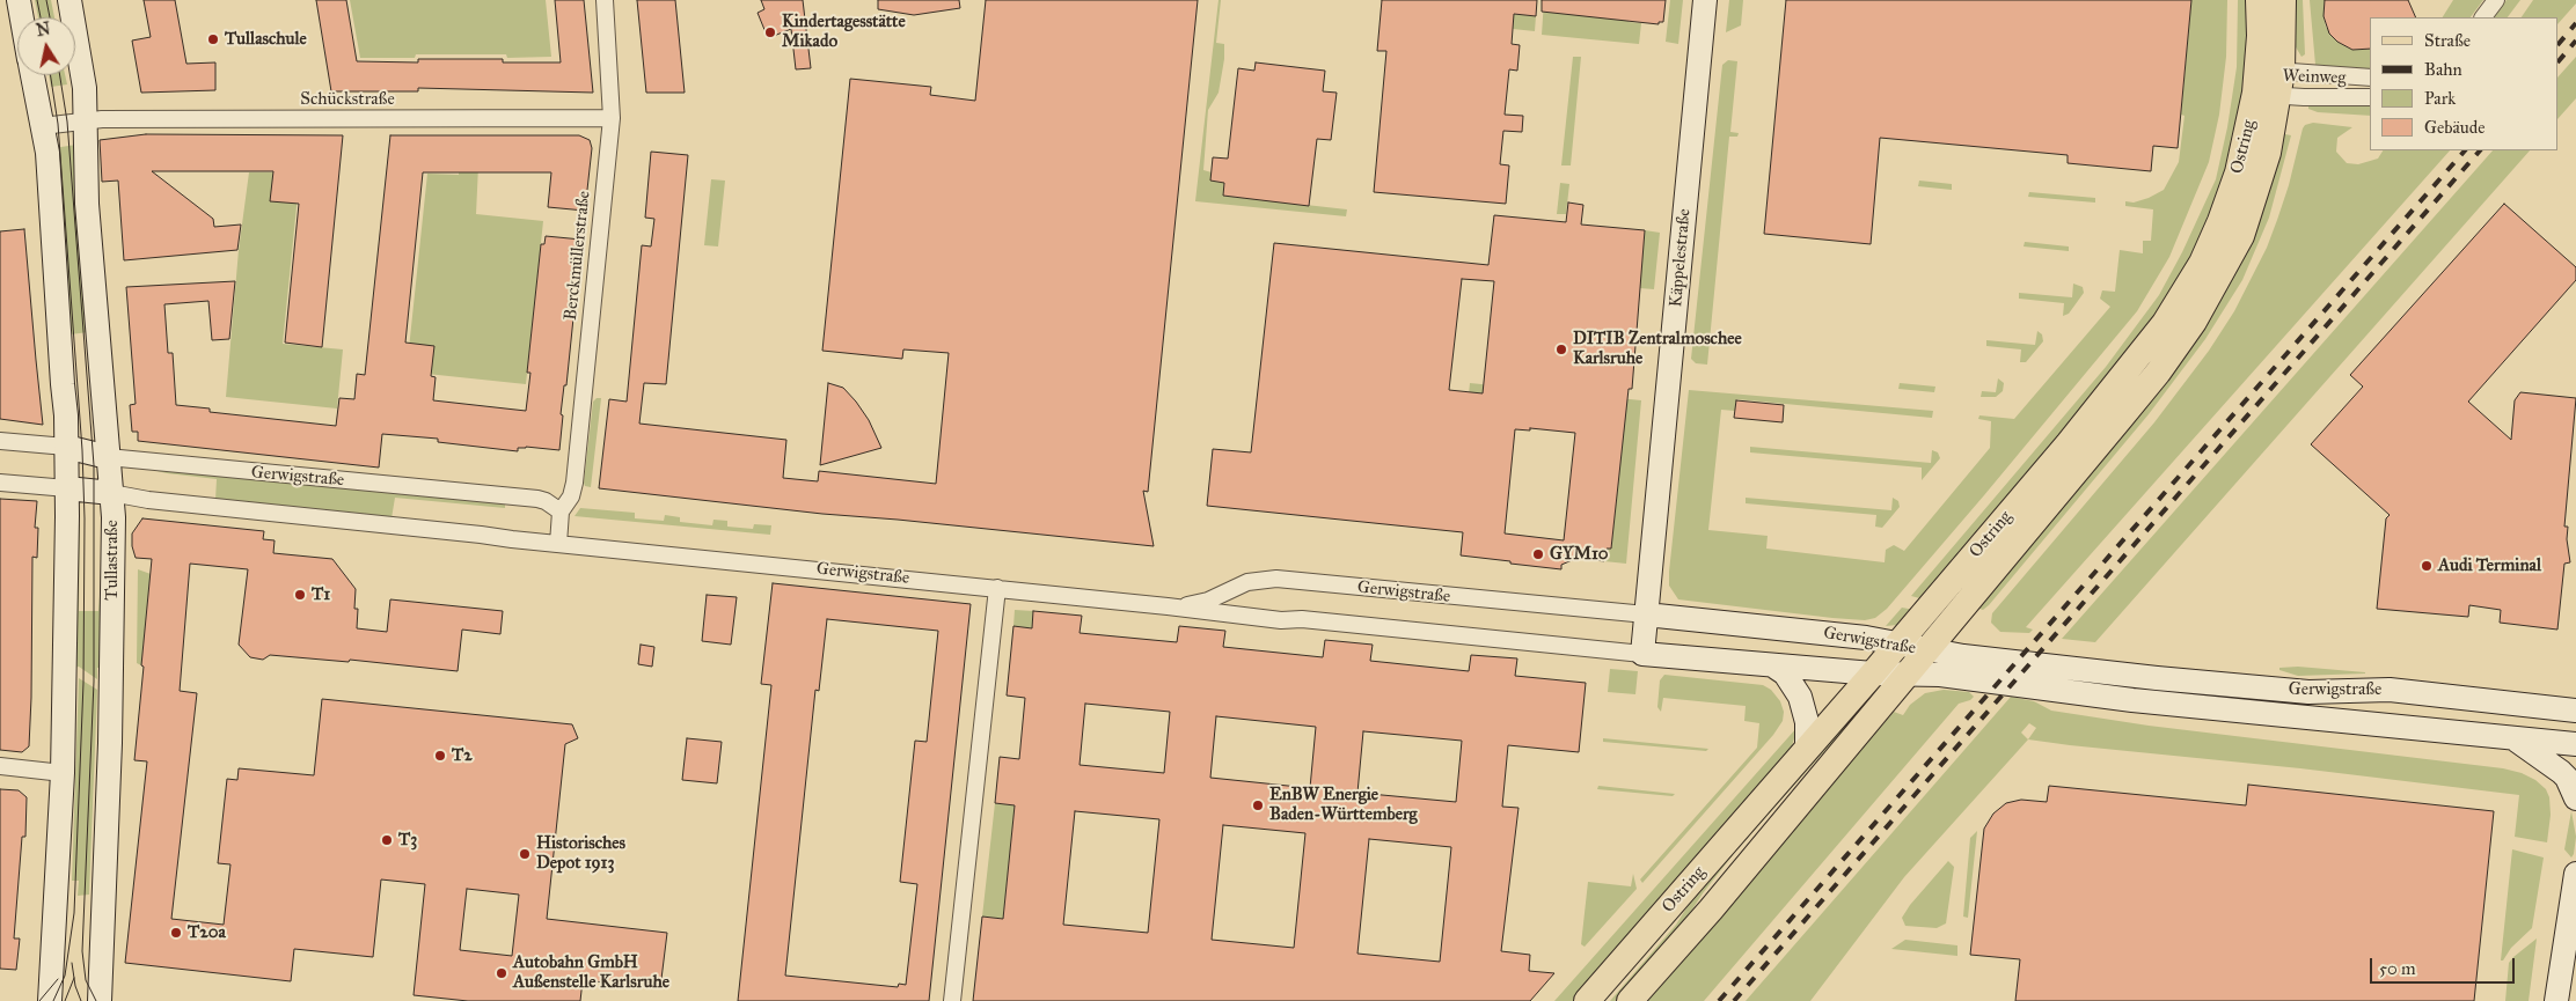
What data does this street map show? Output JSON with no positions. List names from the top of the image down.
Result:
{
  "streets": {
    "main road": ["Ostring"],
    "street": [
      "Weinweg",
      "Schückstraße",
      "Berckmüllerstraße",
      "Käppelestraße",
      "Gerwigstraße",
      "Tullastraße"
    ]
  },
  "crossings": [
    ["Weinweg", "Ostring"],
    ["Schückstraße", "Berckmüllerstraße"],
    ["Schückstraße", "Tullastraße"],
    ["Ostring", "Gerwigstraße"],
    ["Berckmüllerstraße", "Gerwigstraße"],
    ["Käppelestraße", "Gerwigstraße"],
    ["Gerwigstraße", "Tullastraße"]
  ],
  "places": [
    "Kindertagesstätte Mikado",
    "Tullaschule",
    "DITIB Zentralmoschee Karlsruhe",
    "GYM10",
    "Audi Terminal",
    "T1",
    "T2",
    "EnBW Energie Baden-Württemberg",
    "T3",
    "Historisches Depot 1913",
    "T20a",
    "Autobahn GmbH Außenstelle Karlsruhe"
  ],
  "legend": [
    "Straße",
    "Bahn",
    "Park",
    "Gebäude"
  ],
  "scale_bar": "50 m",
  "north": "top"
}
